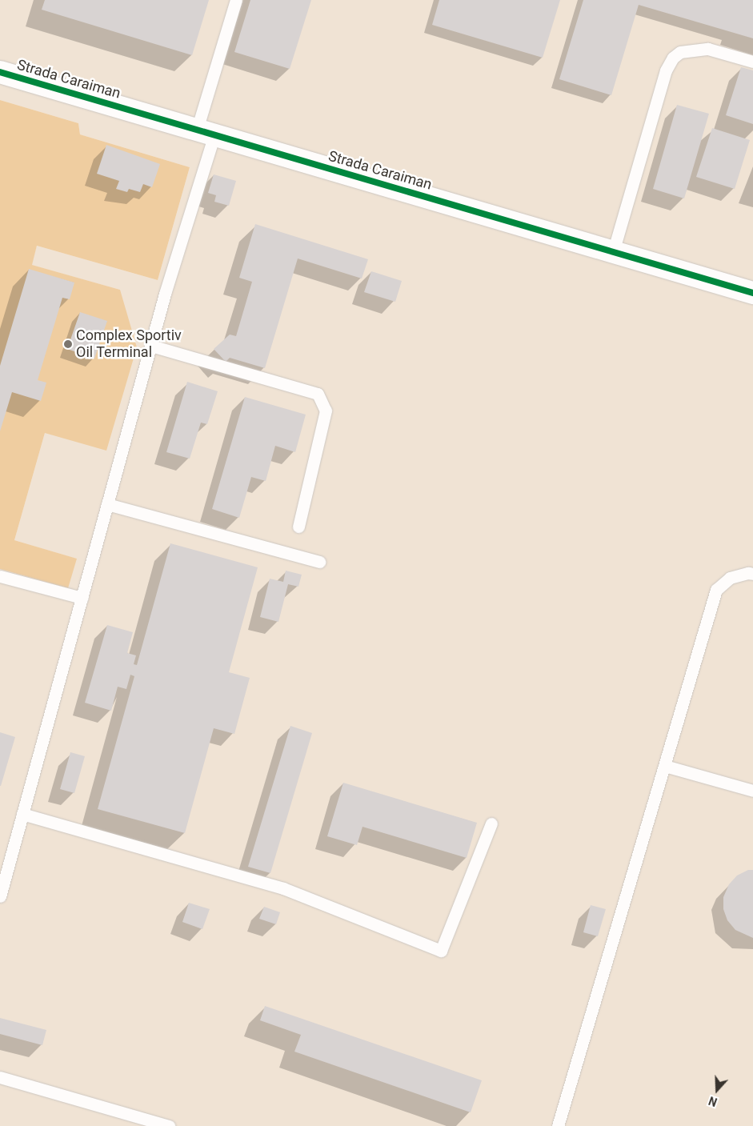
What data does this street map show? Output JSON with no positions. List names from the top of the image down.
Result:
{
  "streets": {
    "street": ["Strada Caraiman"]
  },
  "places": ["Complex Sportiv Oil Terminal"],
  "north": "bottom"
}
